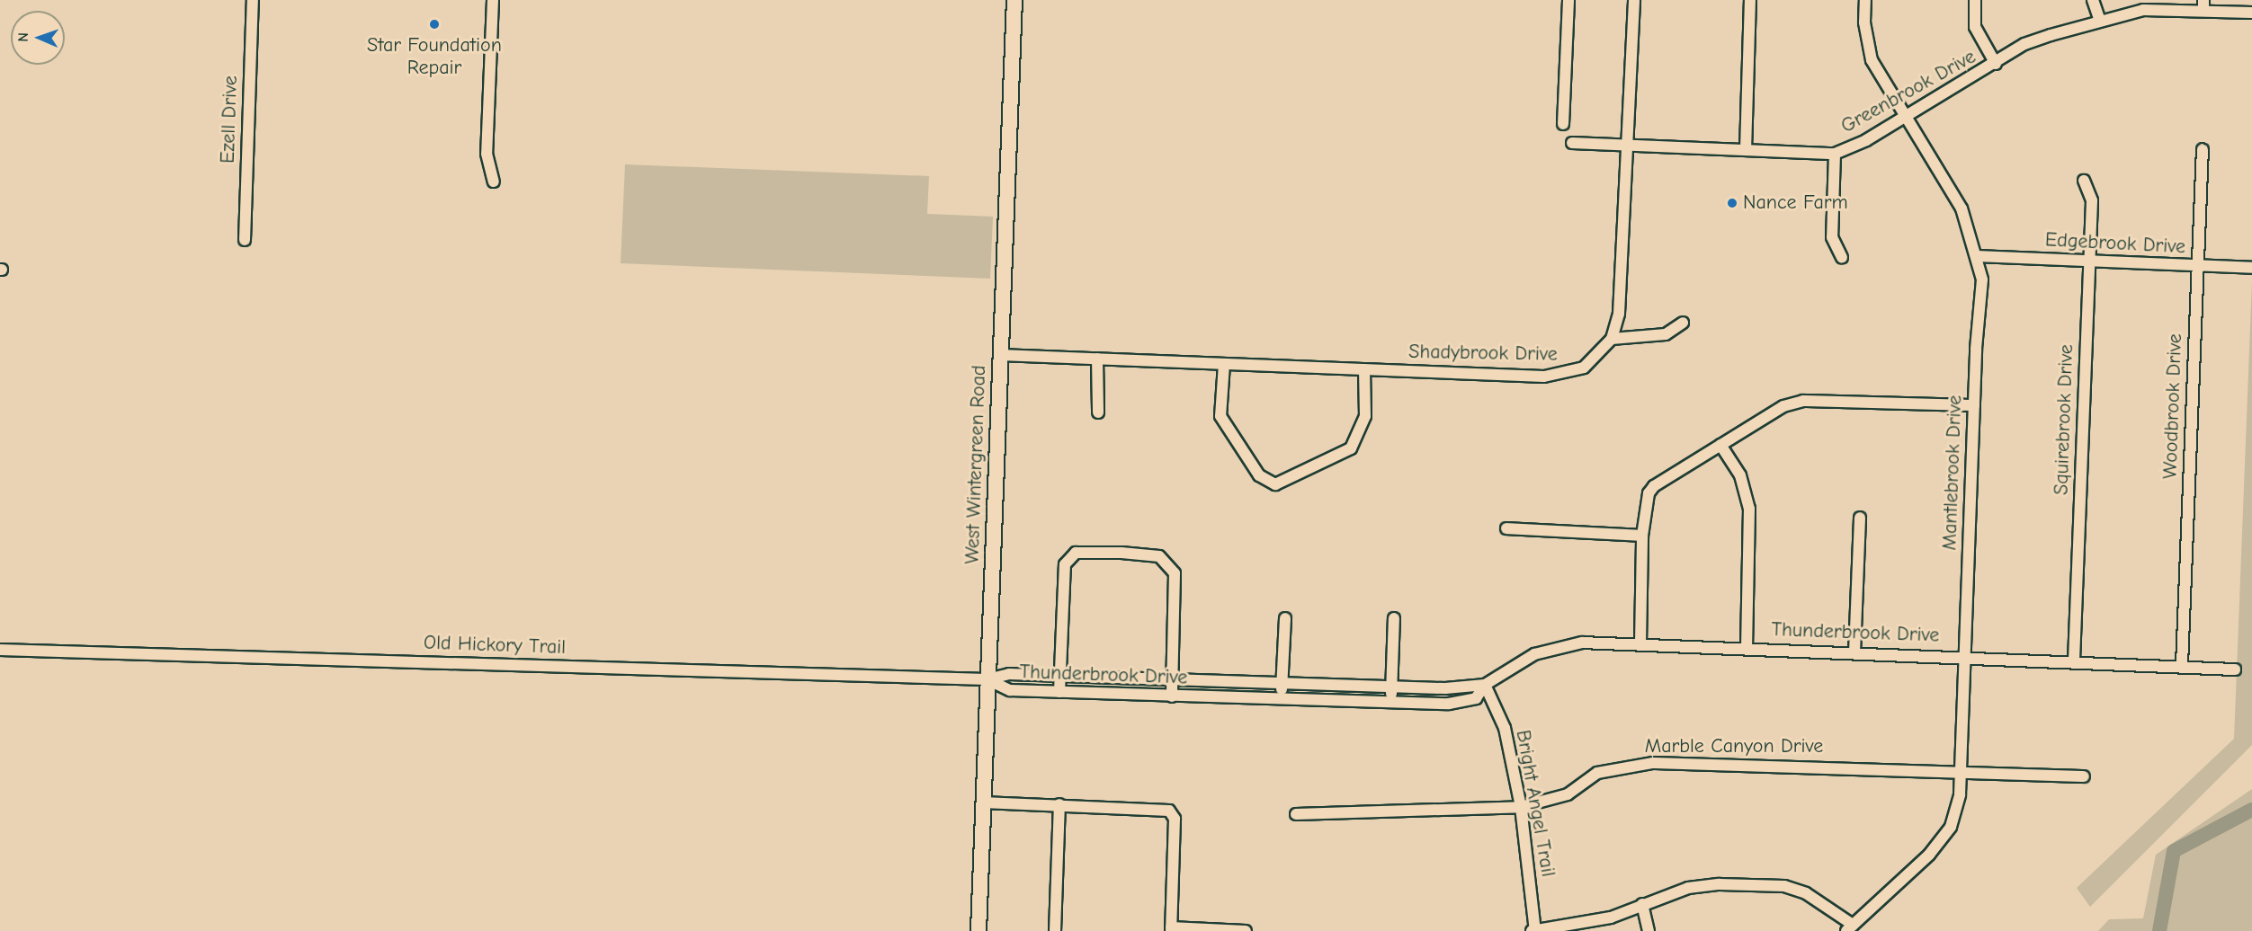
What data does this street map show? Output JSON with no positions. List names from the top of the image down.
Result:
{
  "streets": {
    "main road": ["West Wintergreen Road"],
    "street": [
      "Greenbrook Drive",
      "Ezell Drive",
      "Edgebrook Drive",
      "Shadybrook Drive",
      "Woodbrook Drive",
      "Squirebrook Drive",
      "Mantlebrook Drive",
      "Thunderbrook Drive",
      "Old Hickory Trail",
      "Marble Canyon Drive",
      "Bright Angel Trail"
    ]
  },
  "crossings": [
    ["Greenbrook Drive", "Shadybrook Drive"],
    ["Greenbrook Drive", "Mantlebrook Drive"],
    ["Edgebrook Drive", "Woodbrook Drive"],
    ["Edgebrook Drive", "Squirebrook Drive"],
    ["Edgebrook Drive", "Mantlebrook Drive"],
    ["Shadybrook Drive", "West Wintergreen Road"],
    ["Woodbrook Drive", "Thunderbrook Drive"],
    ["Squirebrook Drive", "Thunderbrook Drive"],
    ["West Wintergreen Road", "Thunderbrook Drive"],
    ["West Wintergreen Road", "Old Hickory Trail"],
    ["Mantlebrook Drive", "Thunderbrook Drive"],
    ["Mantlebrook Drive", "Marble Canyon Drive"],
    ["Thunderbrook Drive", "Old Hickory Trail"],
    ["Thunderbrook Drive", "Bright Angel Trail"],
    ["Marble Canyon Drive", "Bright Angel Trail"]
  ],
  "places": ["Star Foundation Repair", "Nance Farm"],
  "north": "left"
}
